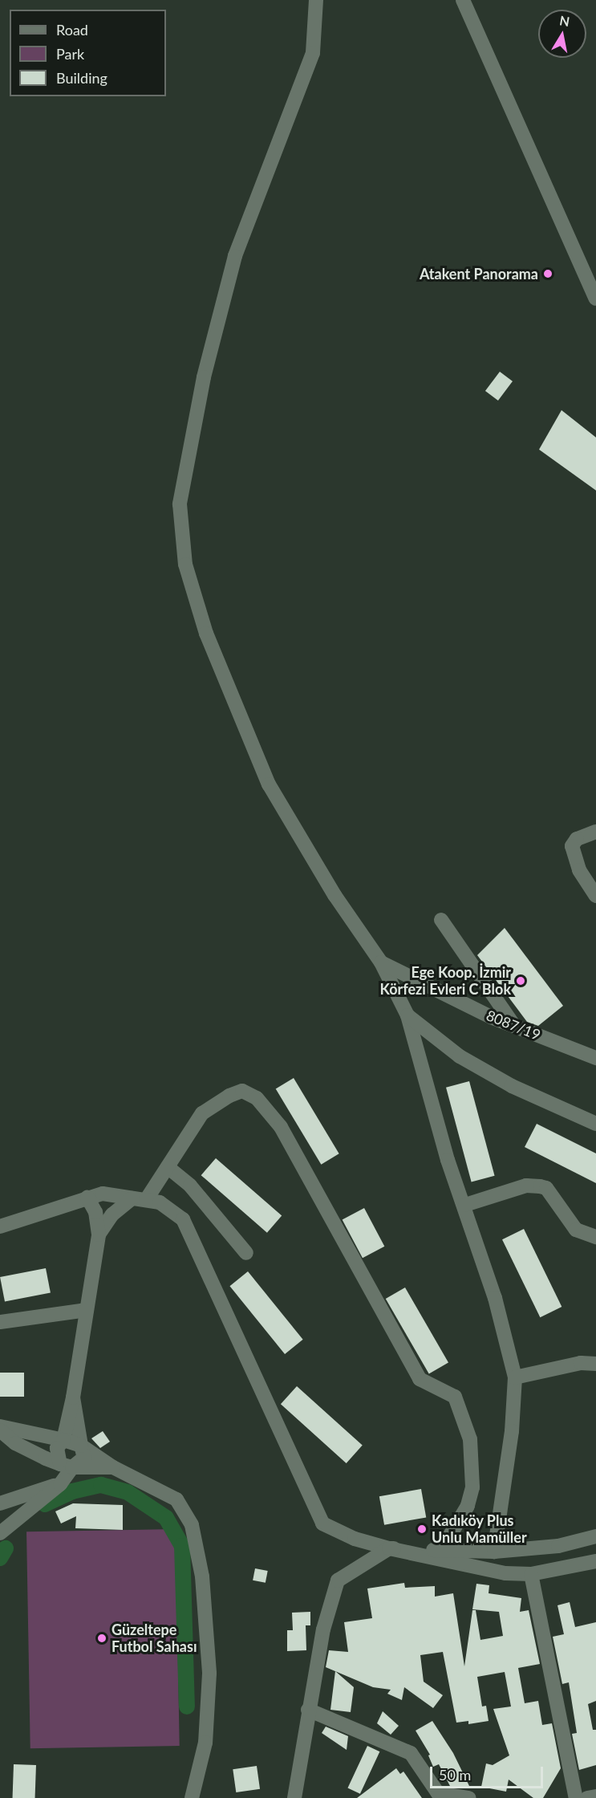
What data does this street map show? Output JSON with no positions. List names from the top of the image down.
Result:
{
  "streets": {
    "street": ["8087/19"]
  },
  "places": [
    "Atakent Panorama",
    "Ege Koop. İzmir Körfezi Evleri C Blok",
    "Kadıköy Plus Unlu Mamüller",
    "Güzeltepe Futbol Sahası"
  ],
  "legend": ["Road", "Park", "Building"],
  "scale_bar": "50 m",
  "north": "top"
}
